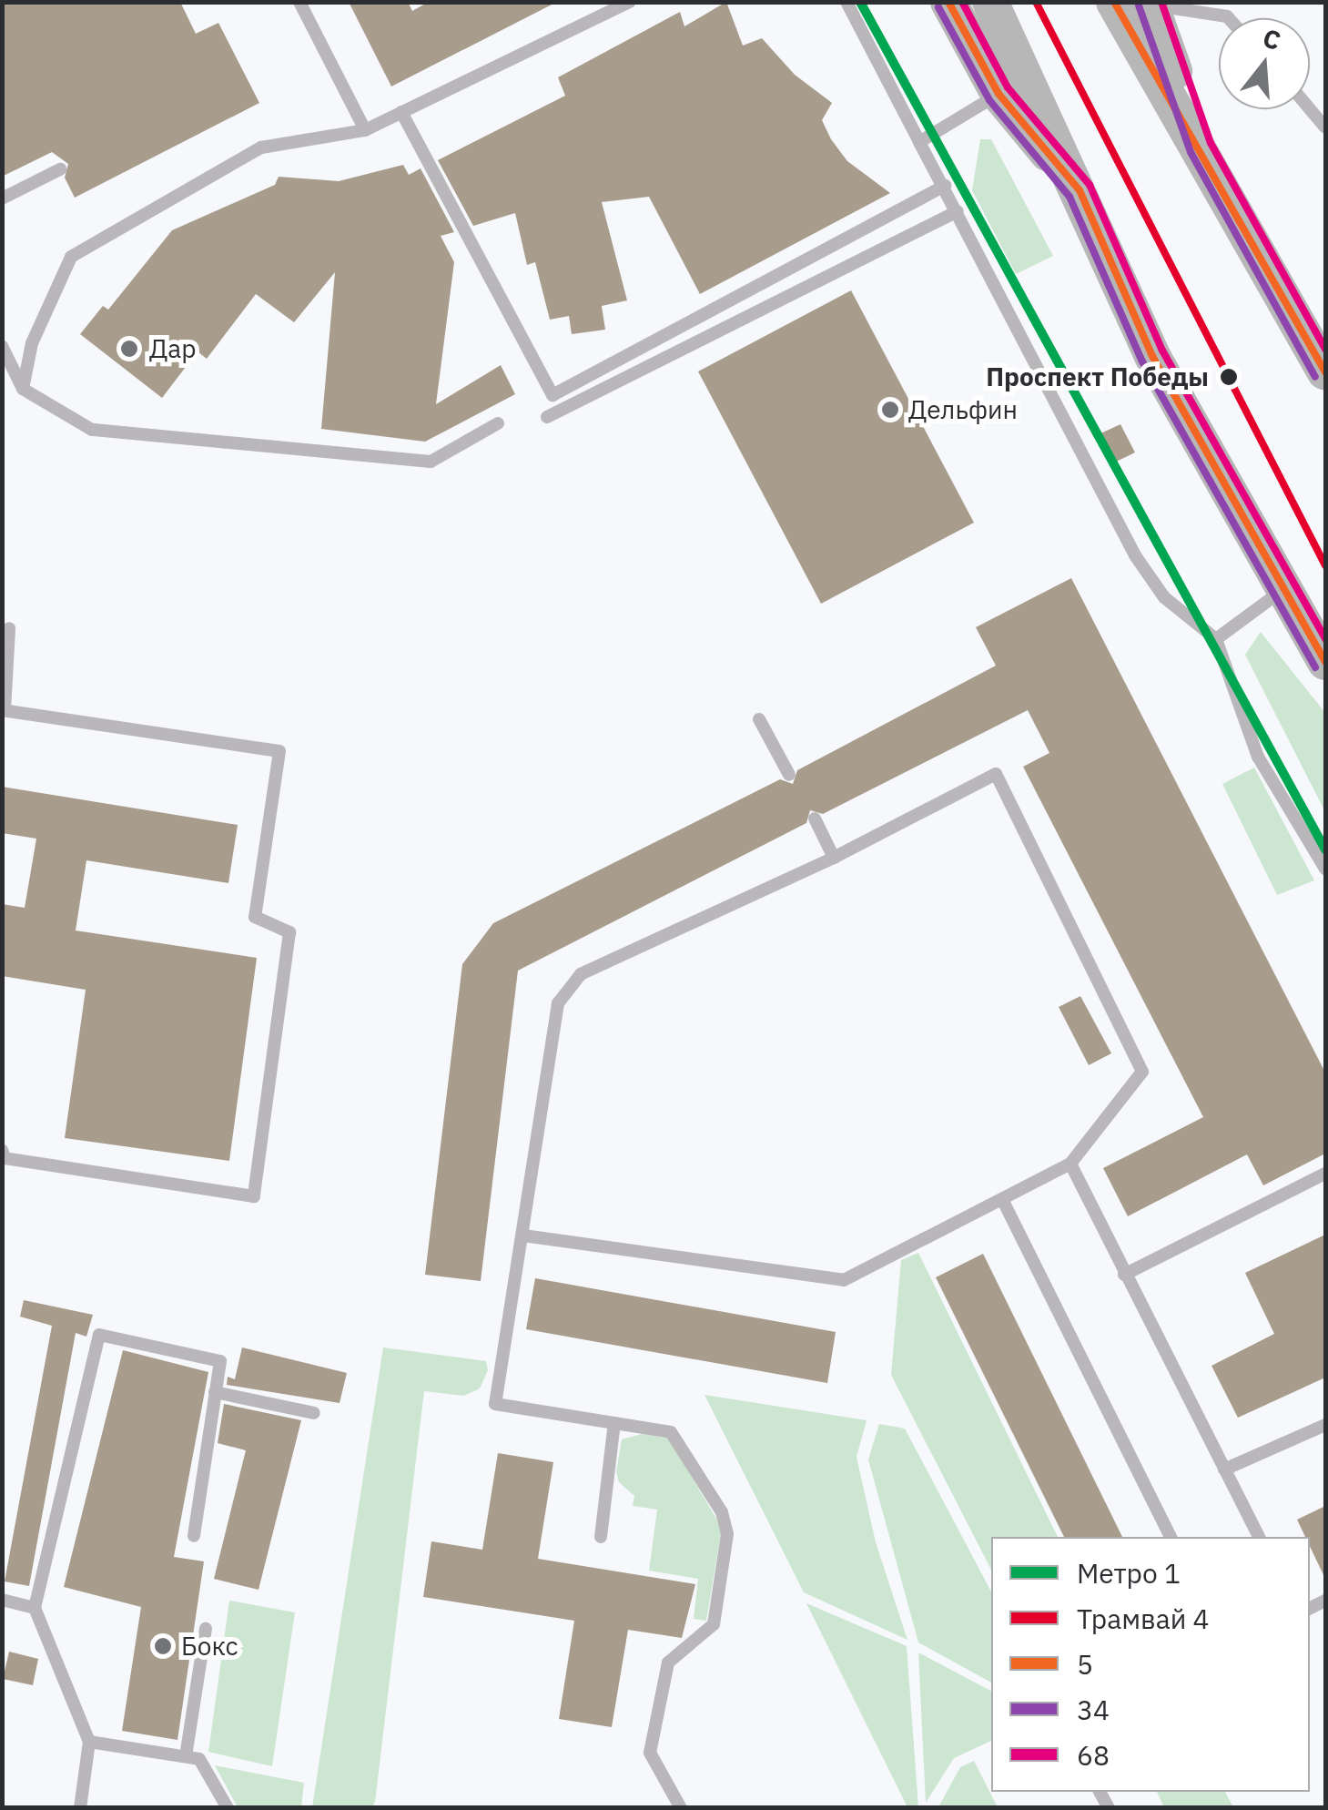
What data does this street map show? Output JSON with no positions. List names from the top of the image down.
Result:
{
  "places": [
    "Дар",
    "Проспект Победы",
    "Дельфин",
    "Бокс"
  ],
  "lines": [
    "metro line 1",
    "tram line 4",
    "transit line 5",
    "transit line 68",
    "transit line 34"
  ],
  "legend": [
    "Метро 1",
    "Трамвай 4",
    "5",
    "34",
    "68"
  ],
  "north": "top"
}
